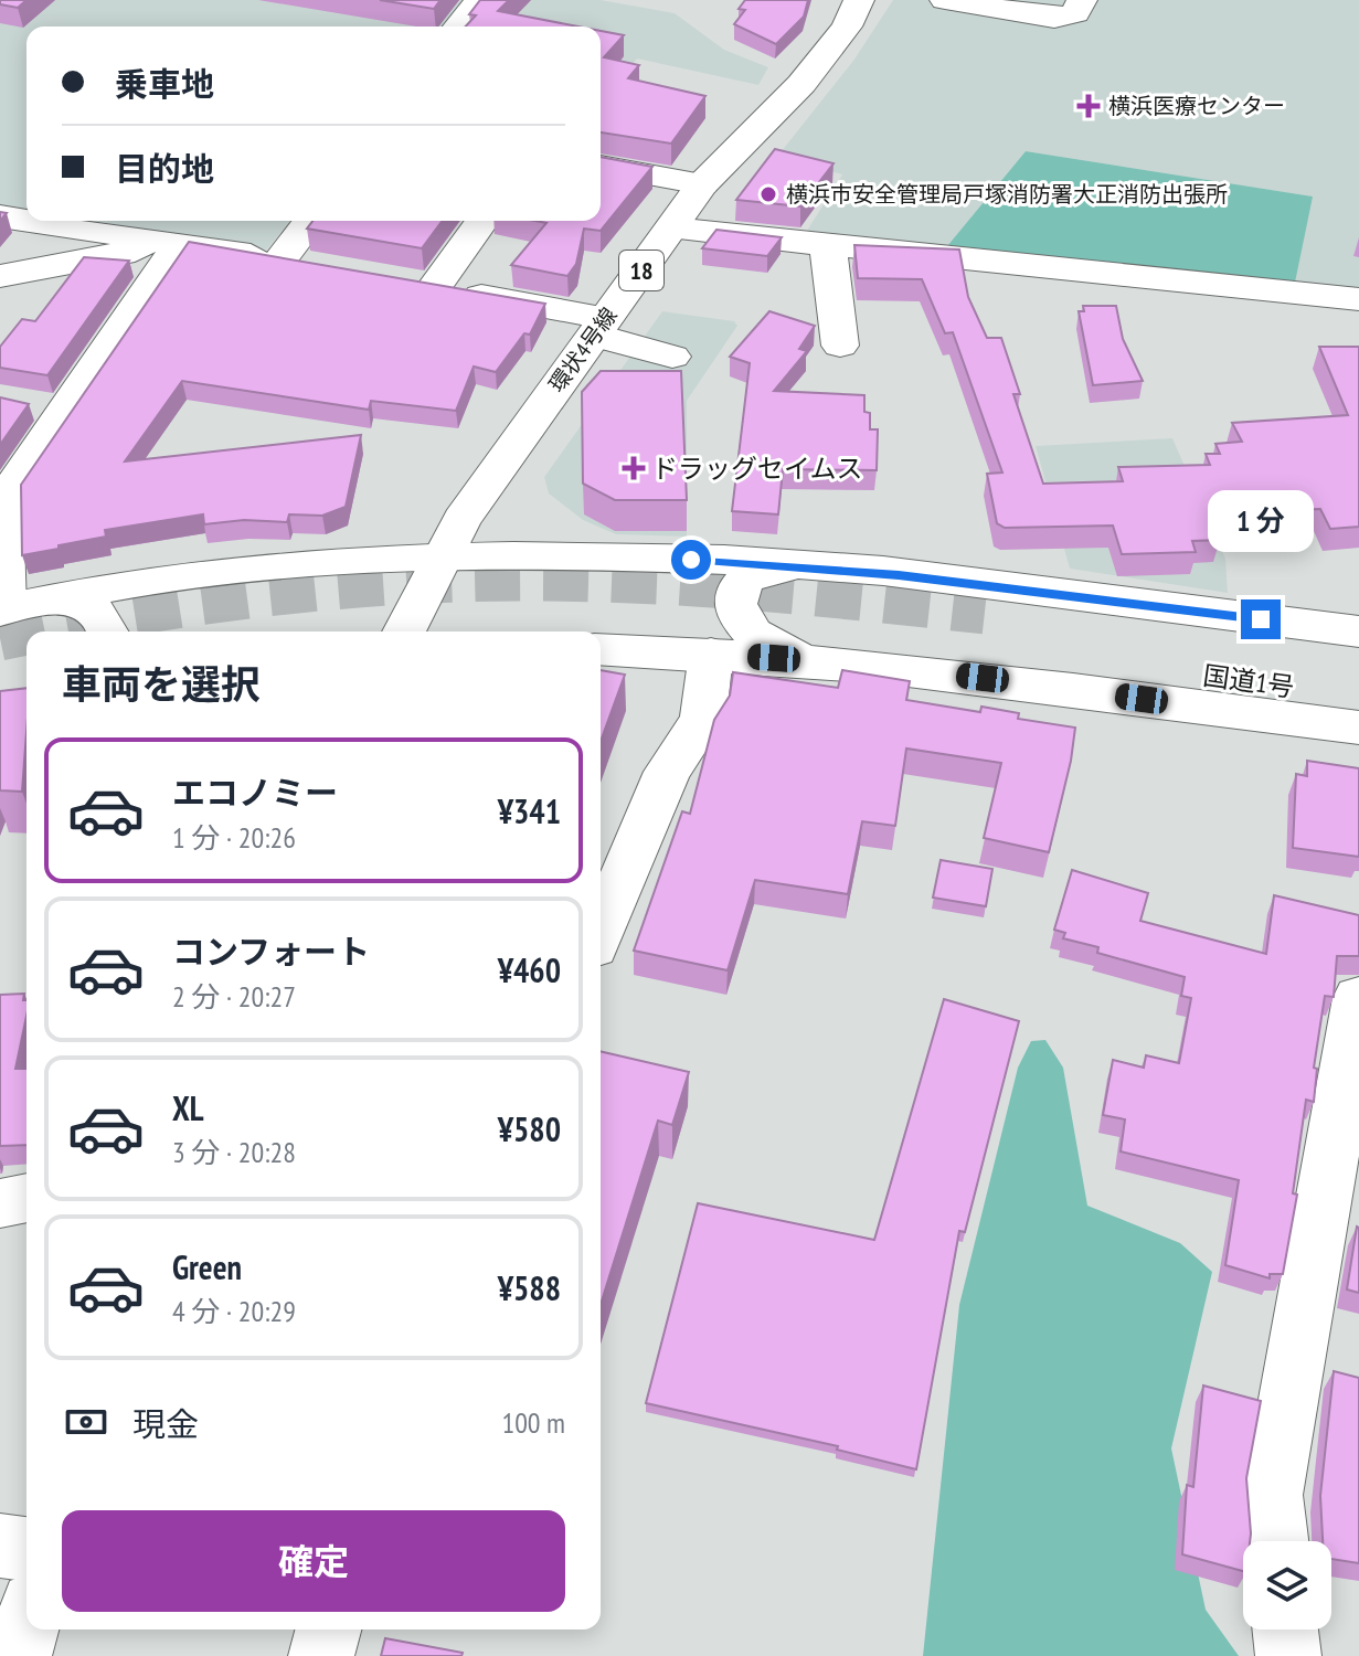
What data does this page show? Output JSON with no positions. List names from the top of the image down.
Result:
{
  "streets": {
    "main road": ["18", "環状4号線", "国道1号"]
  },
  "places": {
    "health": ["横浜医療センター", "ドラッグセイムス"],
    "other": ["横浜市安全管理局戸塚消防署大正消防出張所"]
  },
  "page": {
    "banner": ["乗車地", "目的地"],
    "bubble": "1 分",
    "heading": "車両を選択",
    "list": [
      {
        "name": "エコノミー",
        "note": "1 分 · 20:26",
        "value": "¥341"
      },
      {
        "name": "コンフォート",
        "note": "2 分 · 20:27",
        "value": "¥460"
      },
      {
        "name": "XL",
        "note": "3 分 · 20:28",
        "value": "¥580"
      },
      {
        "name": "Green",
        "note": "4 分 · 20:29",
        "value": "¥588"
      }
    ],
    "pay": ["現金", "100 m"],
    "buttons": "確定"
  }
}
